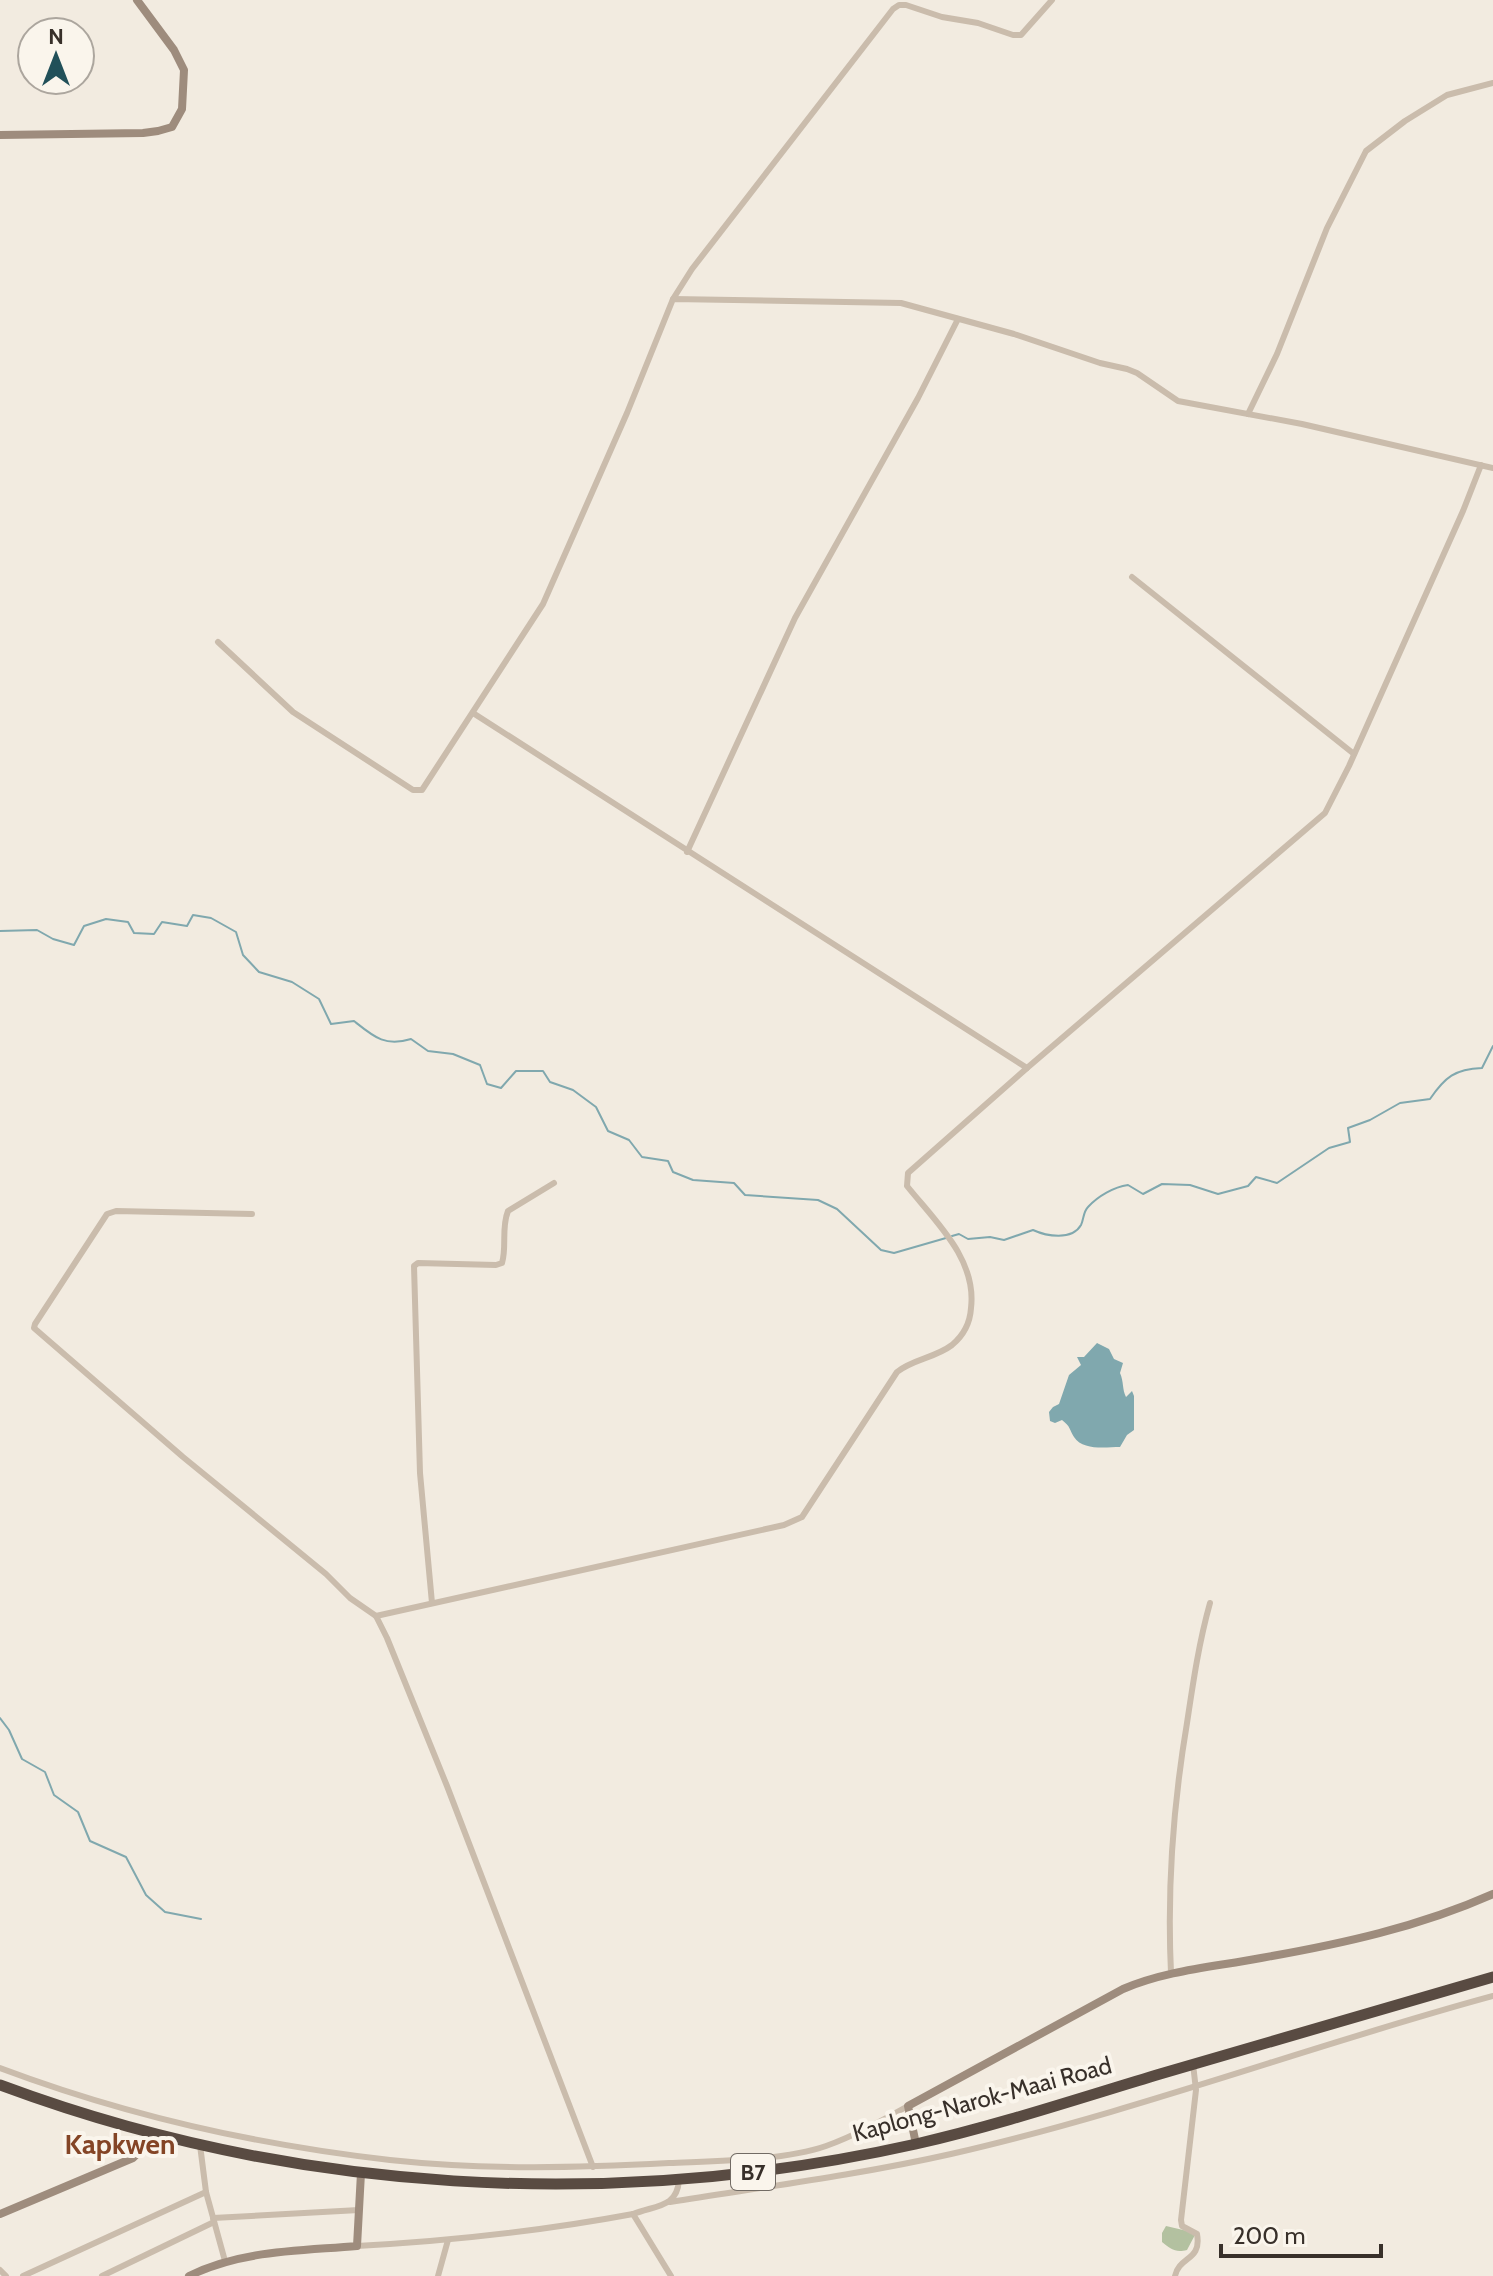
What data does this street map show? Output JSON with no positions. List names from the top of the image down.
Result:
{
  "streets": {
    "highway": ["Kaplong-Narok-Maai Road", "B7"]
  },
  "districts": ["Kapkwen"],
  "scale_bar": "200 m",
  "north": "top"
}
